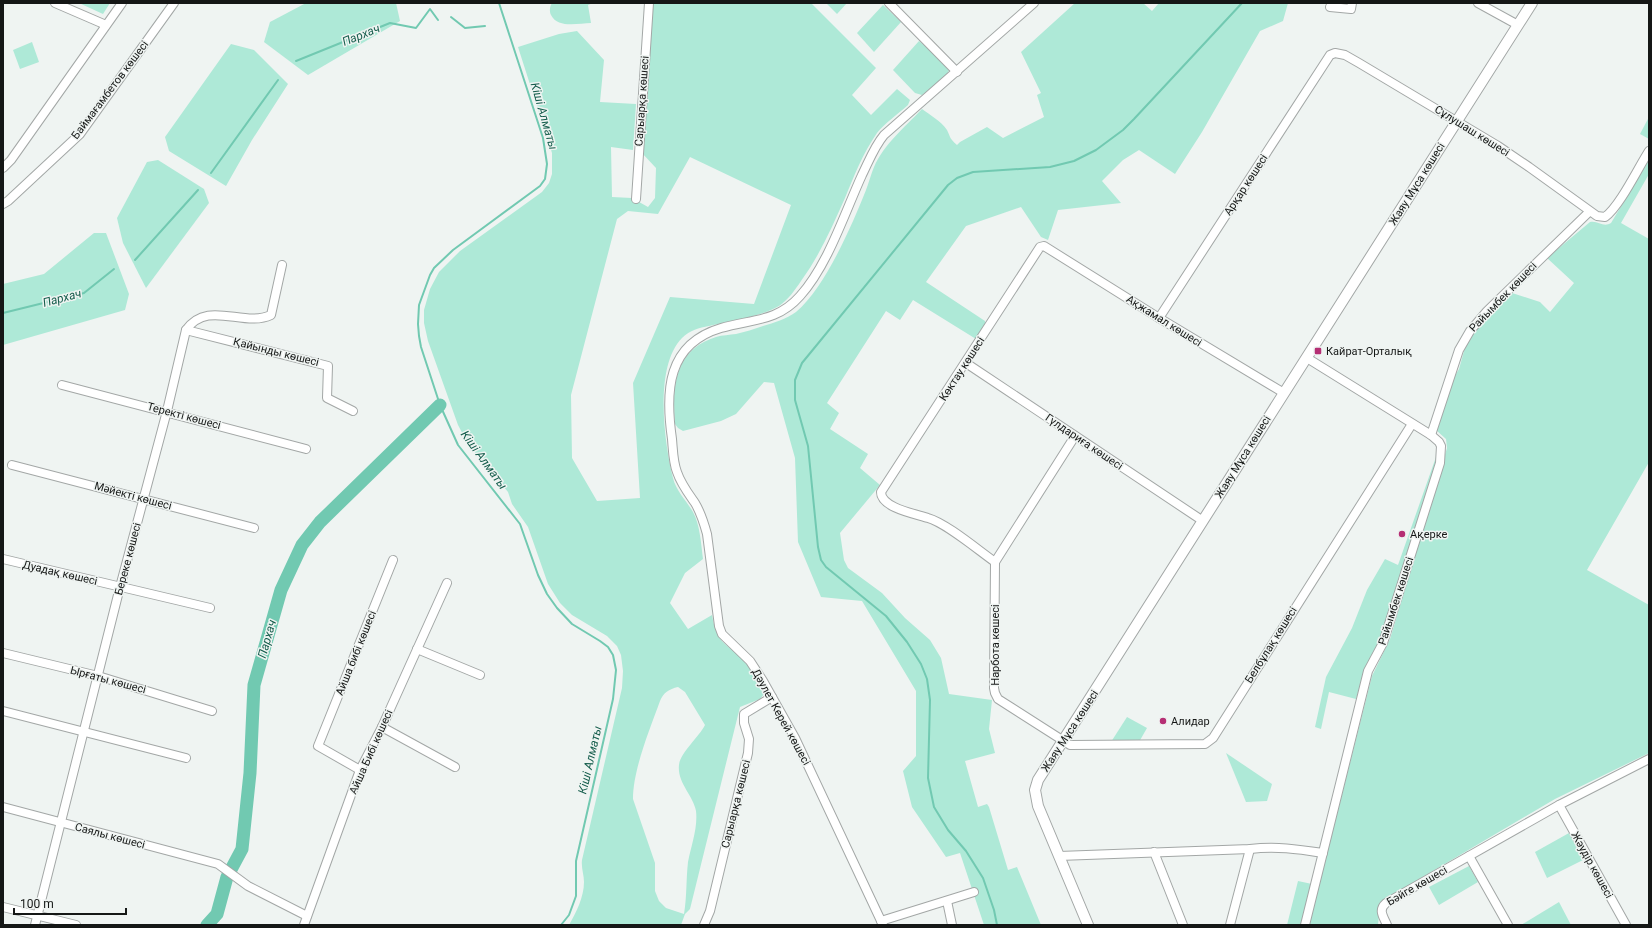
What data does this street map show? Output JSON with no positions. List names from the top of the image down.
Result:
{
  "streets": {
    "street": [
      "Баймағамбетов көшесі",
      "Сарыарқа көшесі",
      "Сұлушаш көшесі",
      "Жаяу Мұса көшесі",
      "Арқар көшесі",
      "Райымбек көшесі",
      "Ақжамал көшесі",
      "Қайынды көшесі",
      "Көктау көшесі",
      "Теректі көшесі",
      "Гүлдариға көшесі",
      "Мәйекті көшесі",
      "Береке көшесі",
      "Дуадақ көшесі",
      "Нарбота көшесі",
      "Белбұлақ көшесі",
      "Айша бибі көшесі",
      "Ырғаты көшесі",
      "Дәулет Керей көшесі",
      "Айша Бибі көшесі",
      "Саялы көшесі",
      "Жәудір көшесі",
      "Бәйге көшесі"
    ]
  },
  "crossings": [
    ["Сарыарқа көшесі", "Дәулет Керей көшесі"],
    ["Сұлушаш көшесі", "Жаяу Мұса көшесі"],
    ["Сұлушаш көшесі", "Арқар көшесі"],
    ["Сұлушаш көшесі", "Райымбек көшесі"],
    ["Жаяу Мұса көшесі", "Ақжамал көшесі"],
    ["Жаяу Мұса көшесі", "Гүлдариға көшесі"],
    ["Жаяу Мұса көшесі", "Нарбота көшесі"],
    ["Жаяу Мұса көшесі", "Белбұлақ көшесі"],
    ["Арқар көшесі", "Ақжамал көшесі"],
    ["Ақжамал көшесі", "Көктау көшесі"],
    ["Қайынды көшесі", "Береке көшесі"],
    ["Көктау көшесі", "Гүлдариға көшесі"],
    ["Көктау көшесі", "Нарбота көшесі"],
    ["Теректі көшесі", "Береке көшесі"],
    ["Мәйекті көшесі", "Береке көшесі"],
    ["Береке көшесі", "Дуадақ көшесі"],
    ["Береке көшесі", "Ырғаты көшесі"],
    ["Береке көшесі", "Саялы көшесі"],
    ["Нарбота көшесі", "Белбұлақ көшесі"],
    ["Айша бибі көшесі", "Айша Бибі көшесі"],
    ["Айша Бибі көшесі", "Саялы көшесі"]
  ],
  "water": ["Пархач", "Кіші Алматы"],
  "places": {
    "transit": ["Кайрат-Орталық"],
    "other": ["Ақерке", "Алидар"]
  },
  "scale_bar": "100 m"
}
